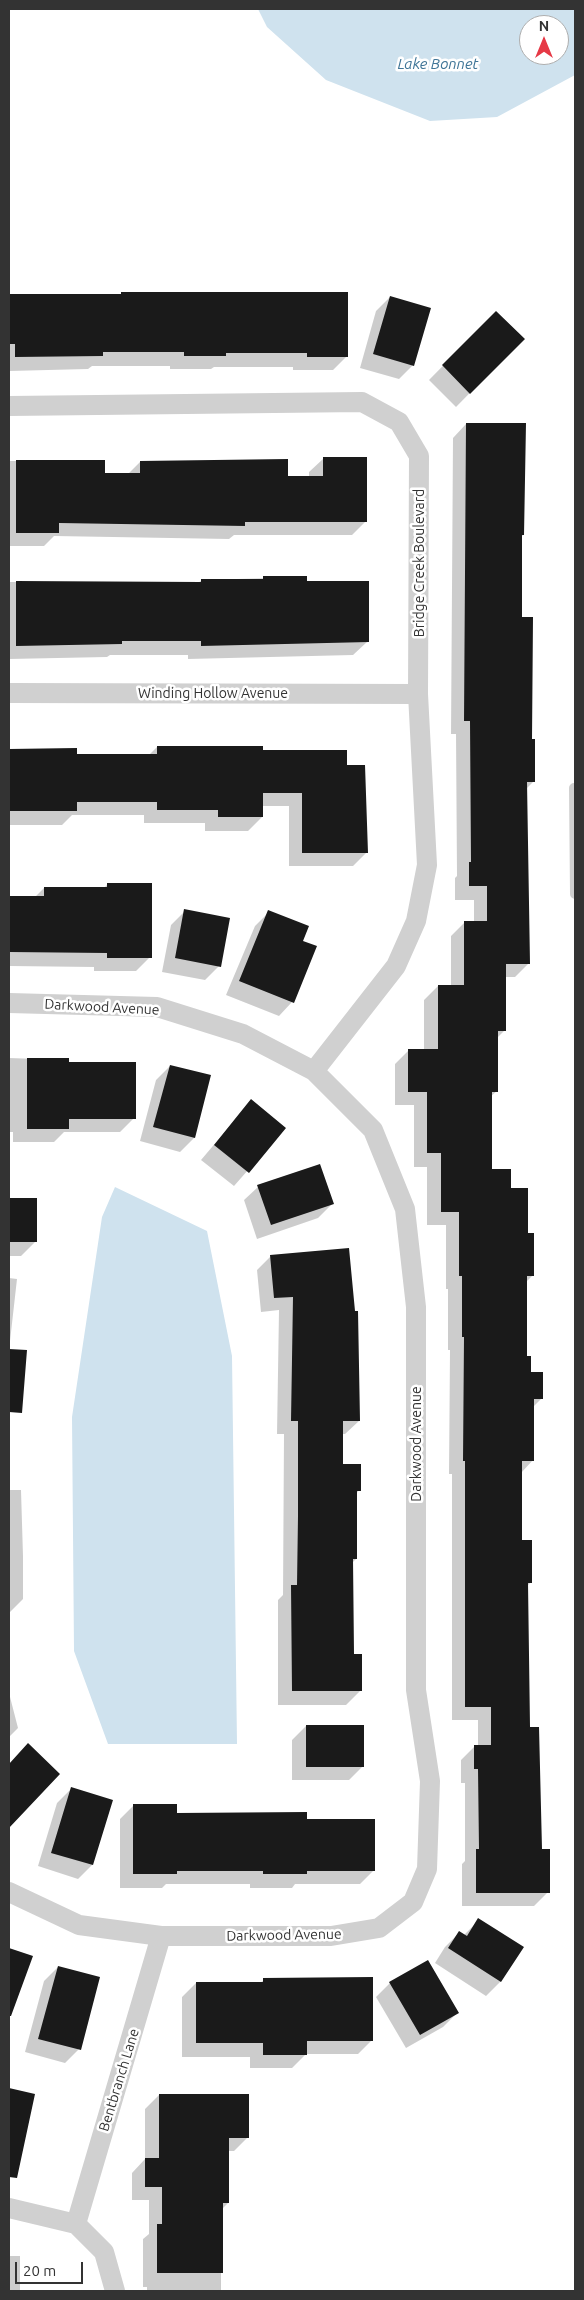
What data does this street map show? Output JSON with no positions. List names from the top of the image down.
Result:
{
  "streets": {
    "street": [
      "Bridge Creek Boulevard",
      "Winding Hollow Avenue",
      "Darkwood Avenue",
      "Bentbranch Lane"
    ]
  },
  "crossings": [
    ["Bridge Creek Boulevard", "Winding Hollow Avenue"],
    ["Bridge Creek Boulevard", "Darkwood Avenue"],
    ["Darkwood Avenue", "Bentbranch Lane"]
  ],
  "water": ["Lake Bonnet"],
  "scale_bar": "20 m",
  "north": "top"
}
